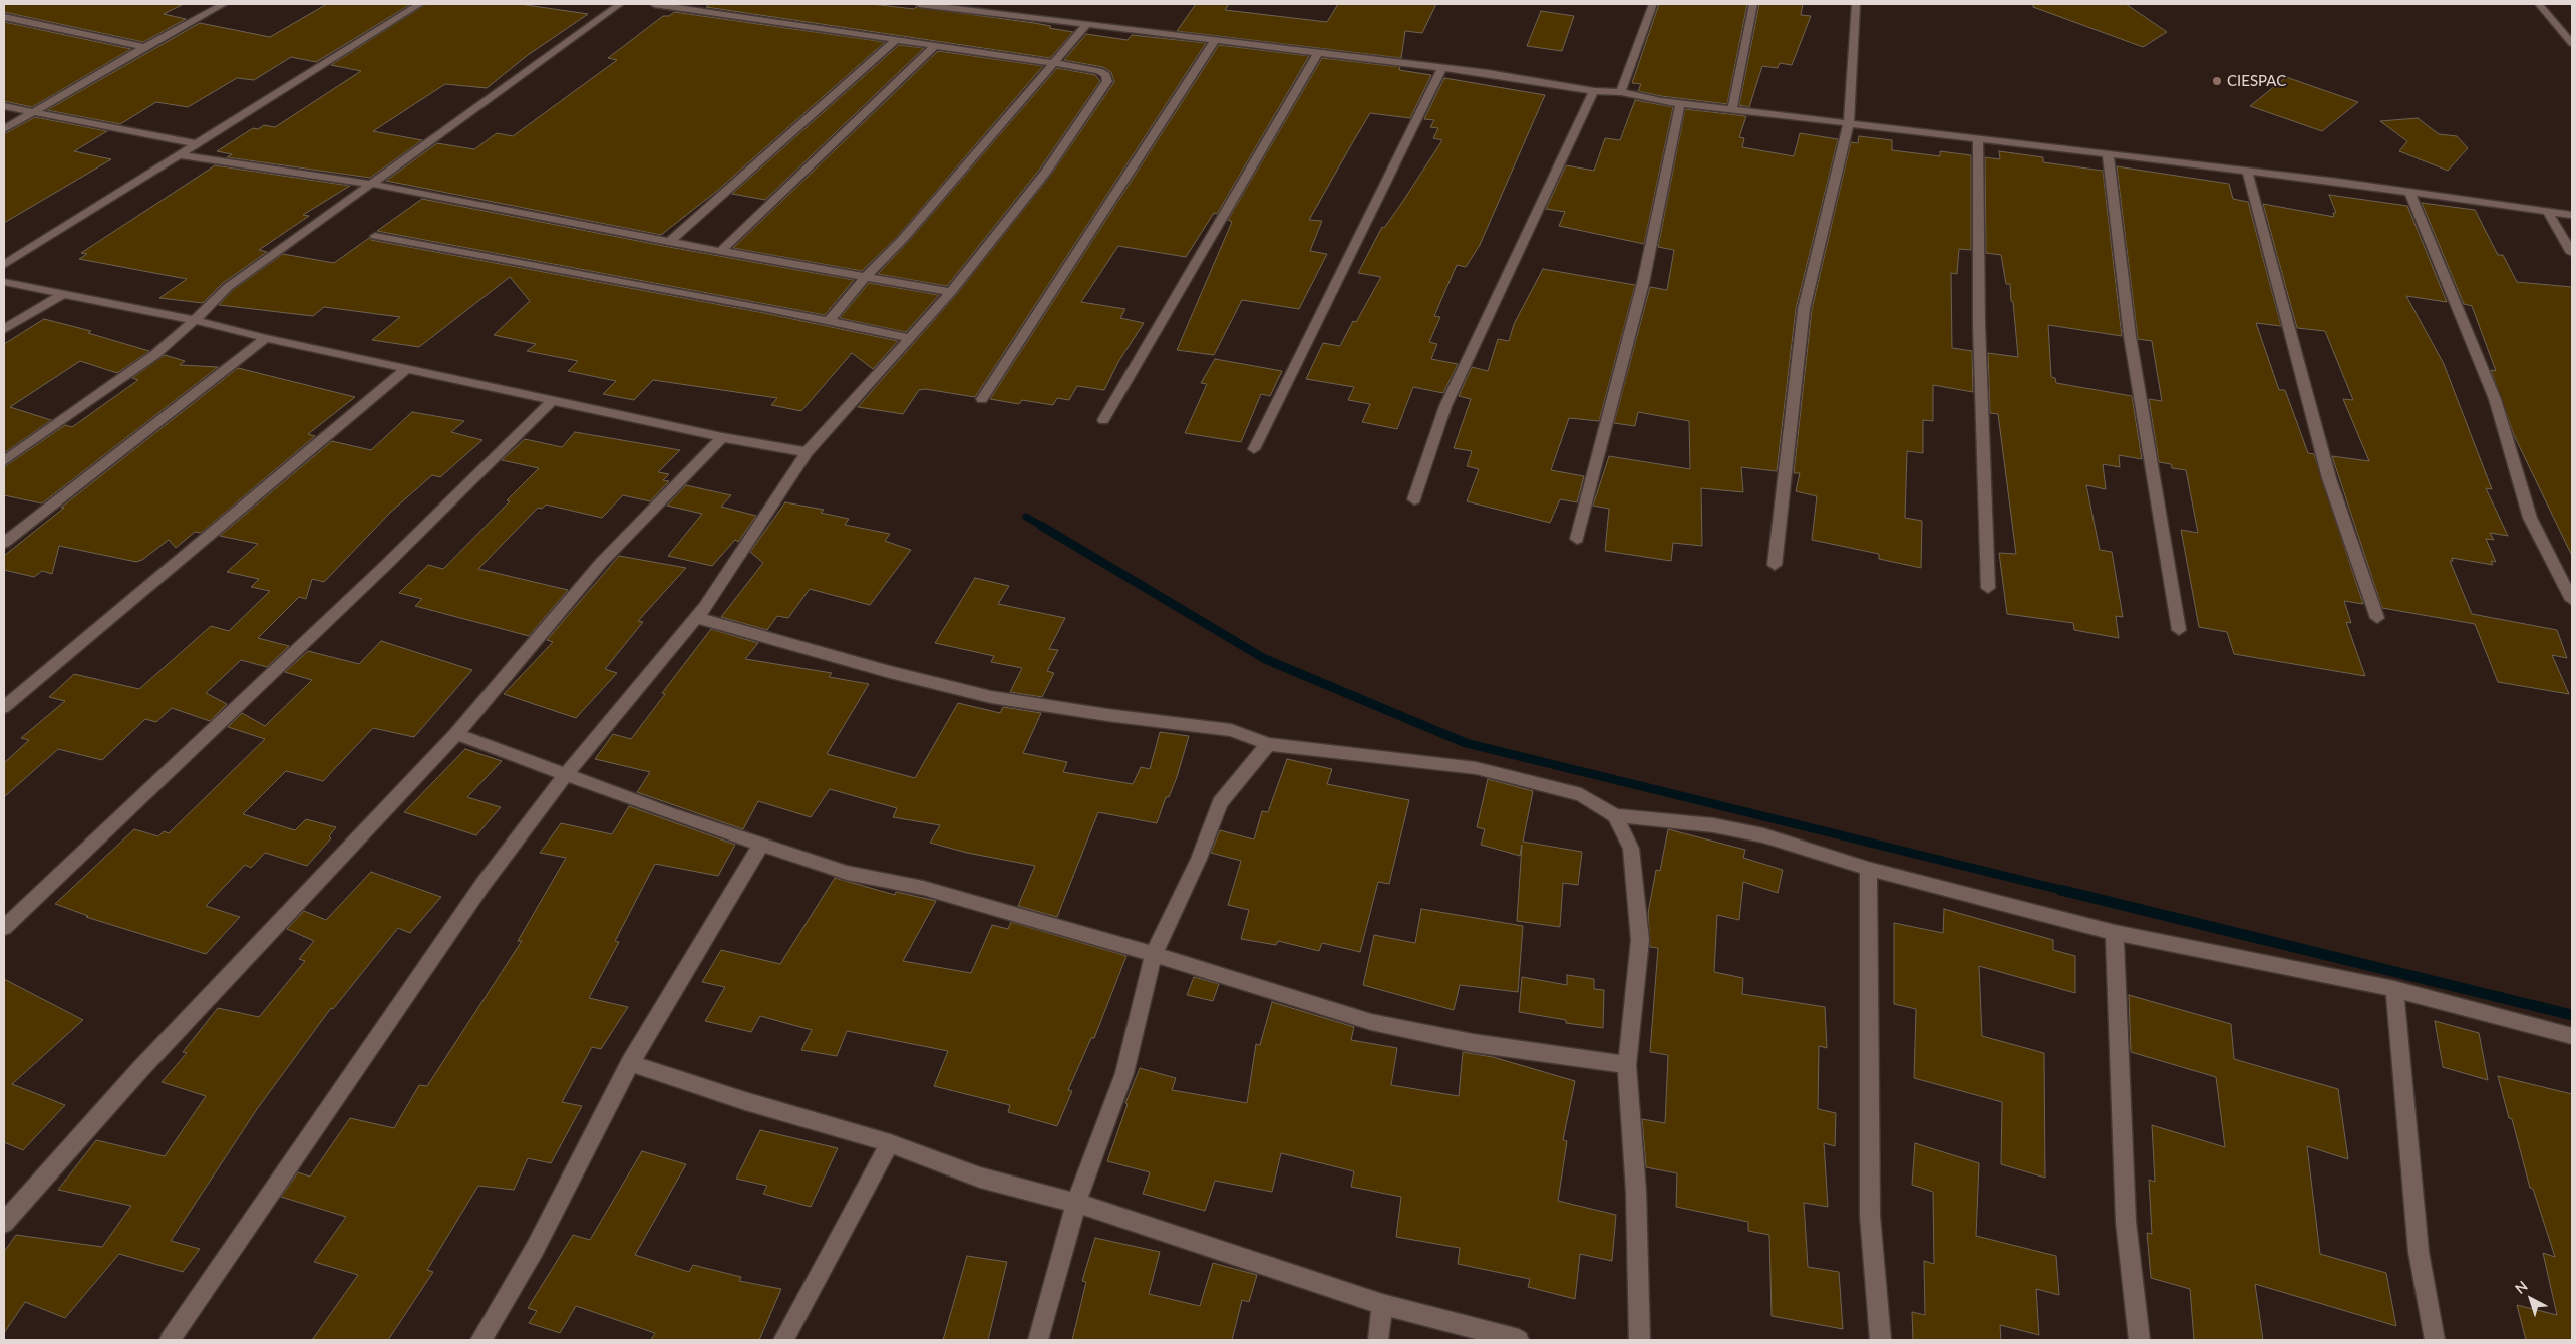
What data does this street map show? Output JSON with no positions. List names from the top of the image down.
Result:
{
  "places": ["CIESPAC"],
  "north": "top left"
}
